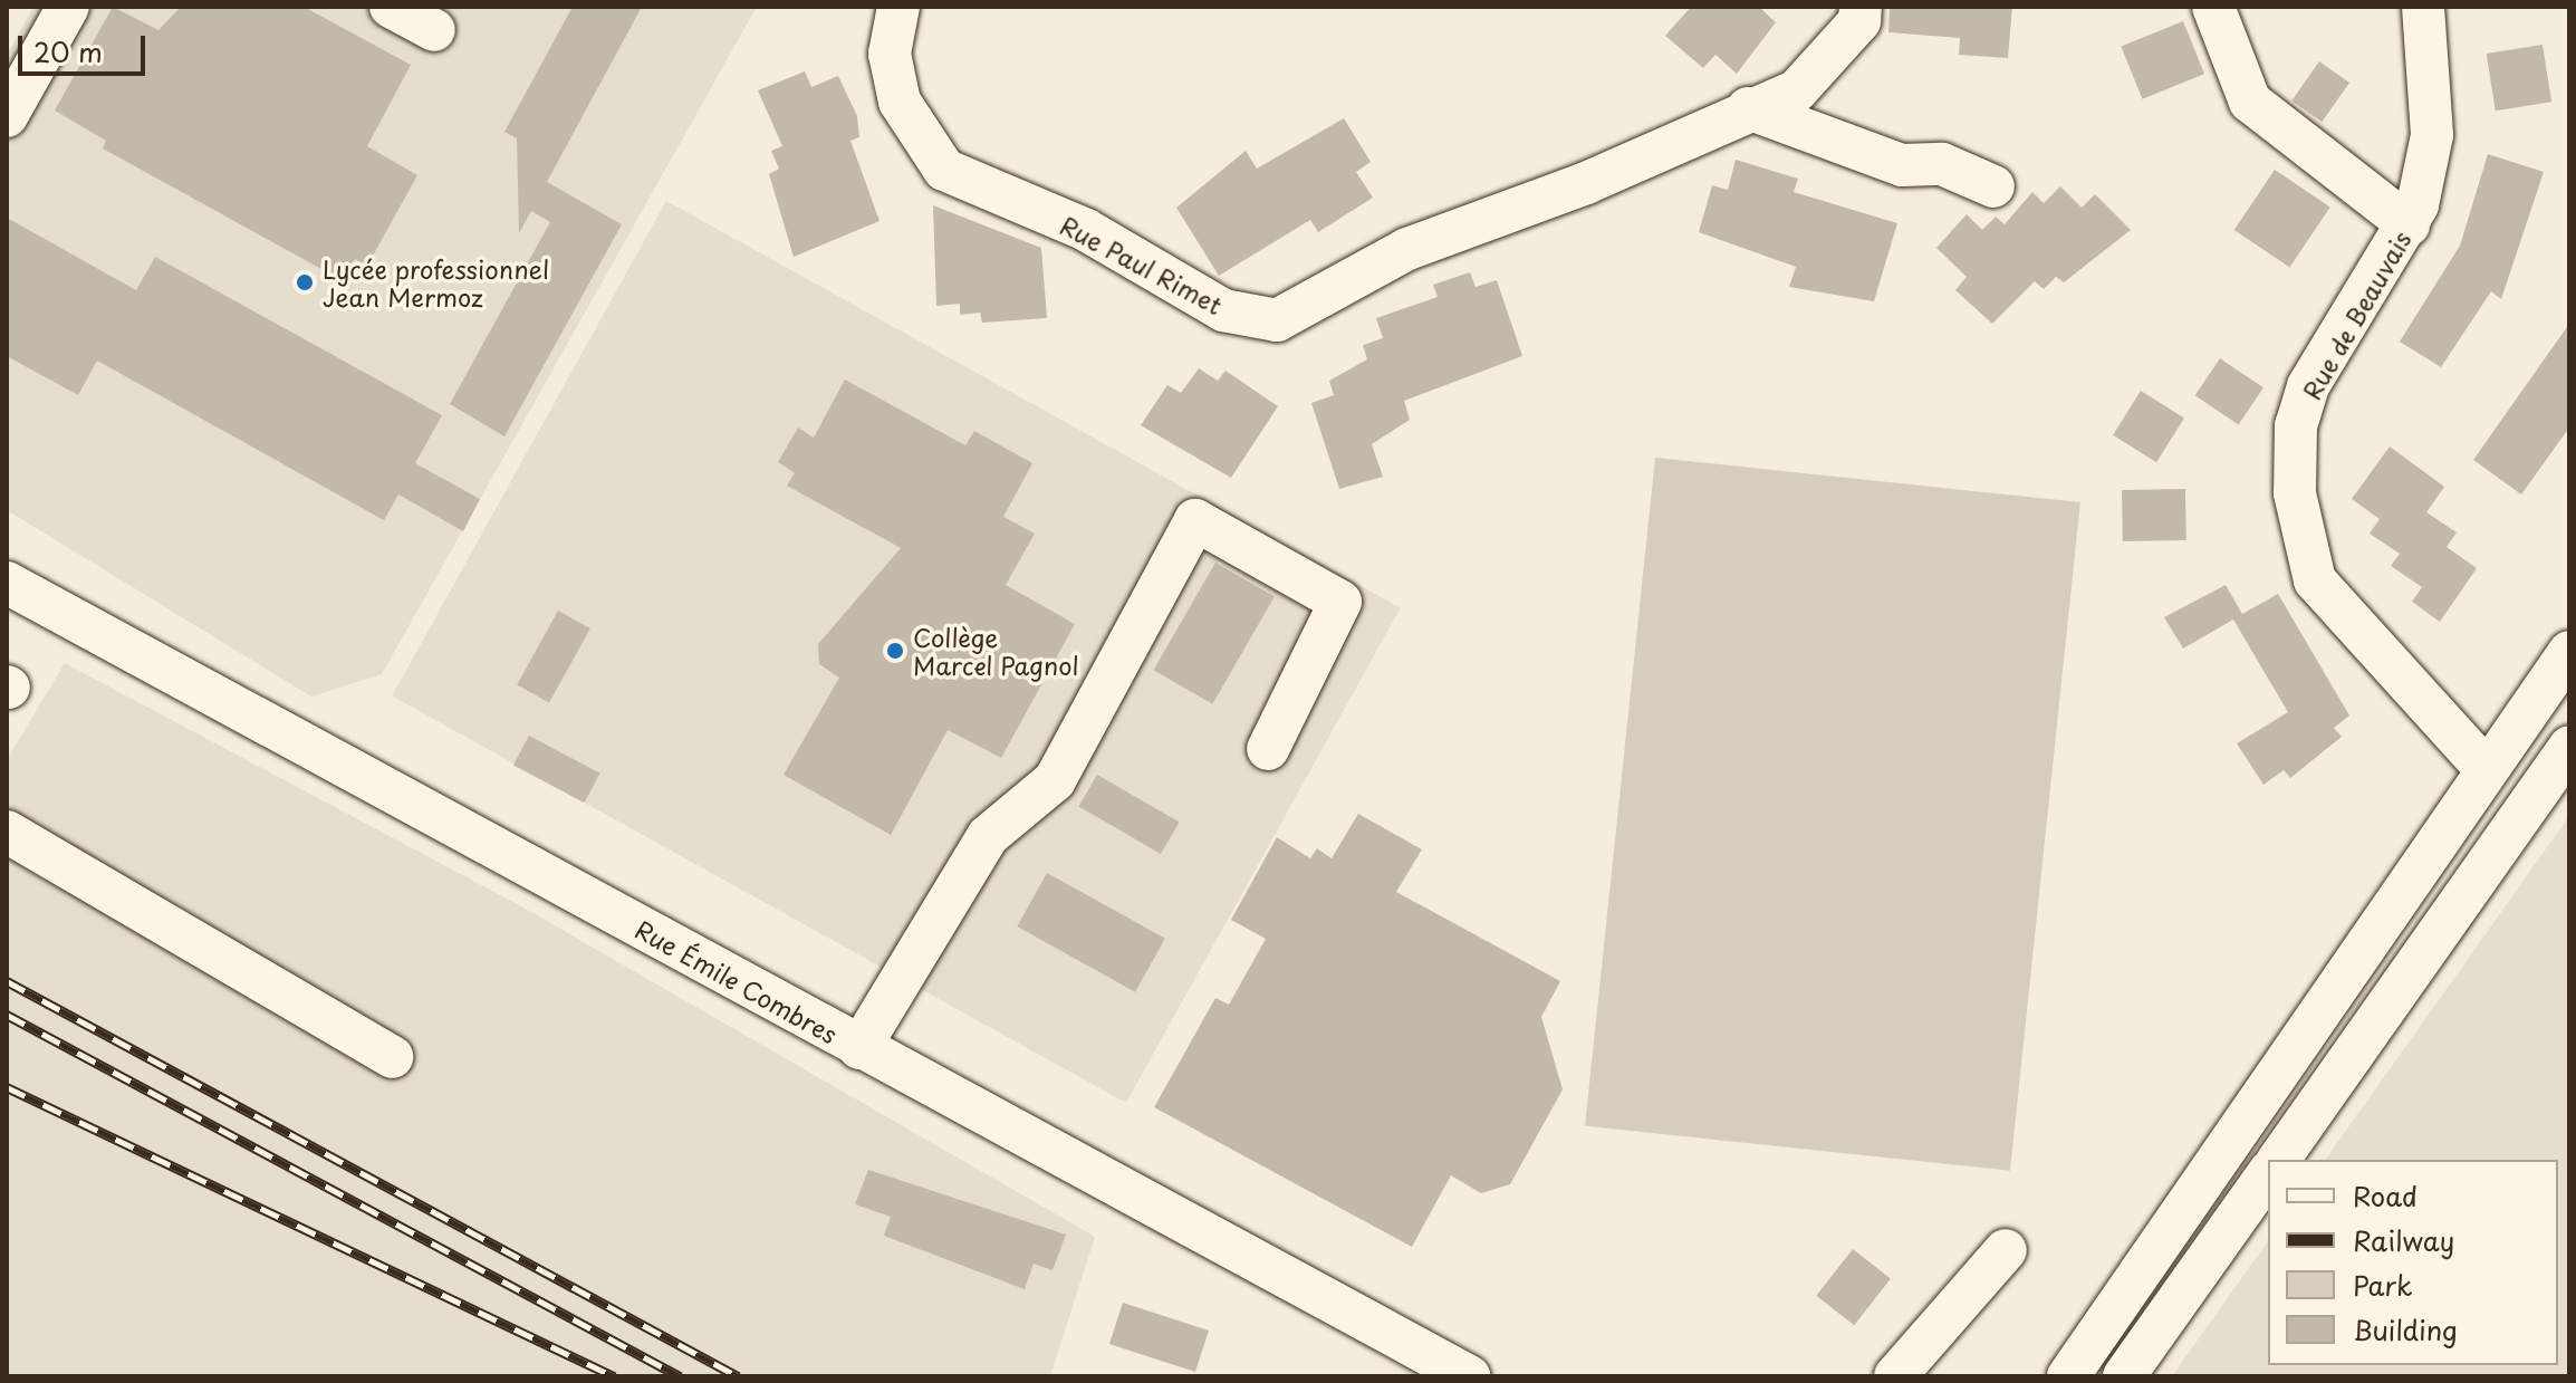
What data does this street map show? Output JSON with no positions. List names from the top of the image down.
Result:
{
  "streets": {
    "street": ["Rue Paul Rimet", "Rue de Beauvais", "Rue Émile Combres"]
  },
  "places": ["Lycée professionnel Jean Mermoz", "Collège Marcel Pagnol"],
  "legend": [
    "Road",
    "Railway",
    "Park",
    "Building"
  ],
  "scale_bar": "20 m"
}
